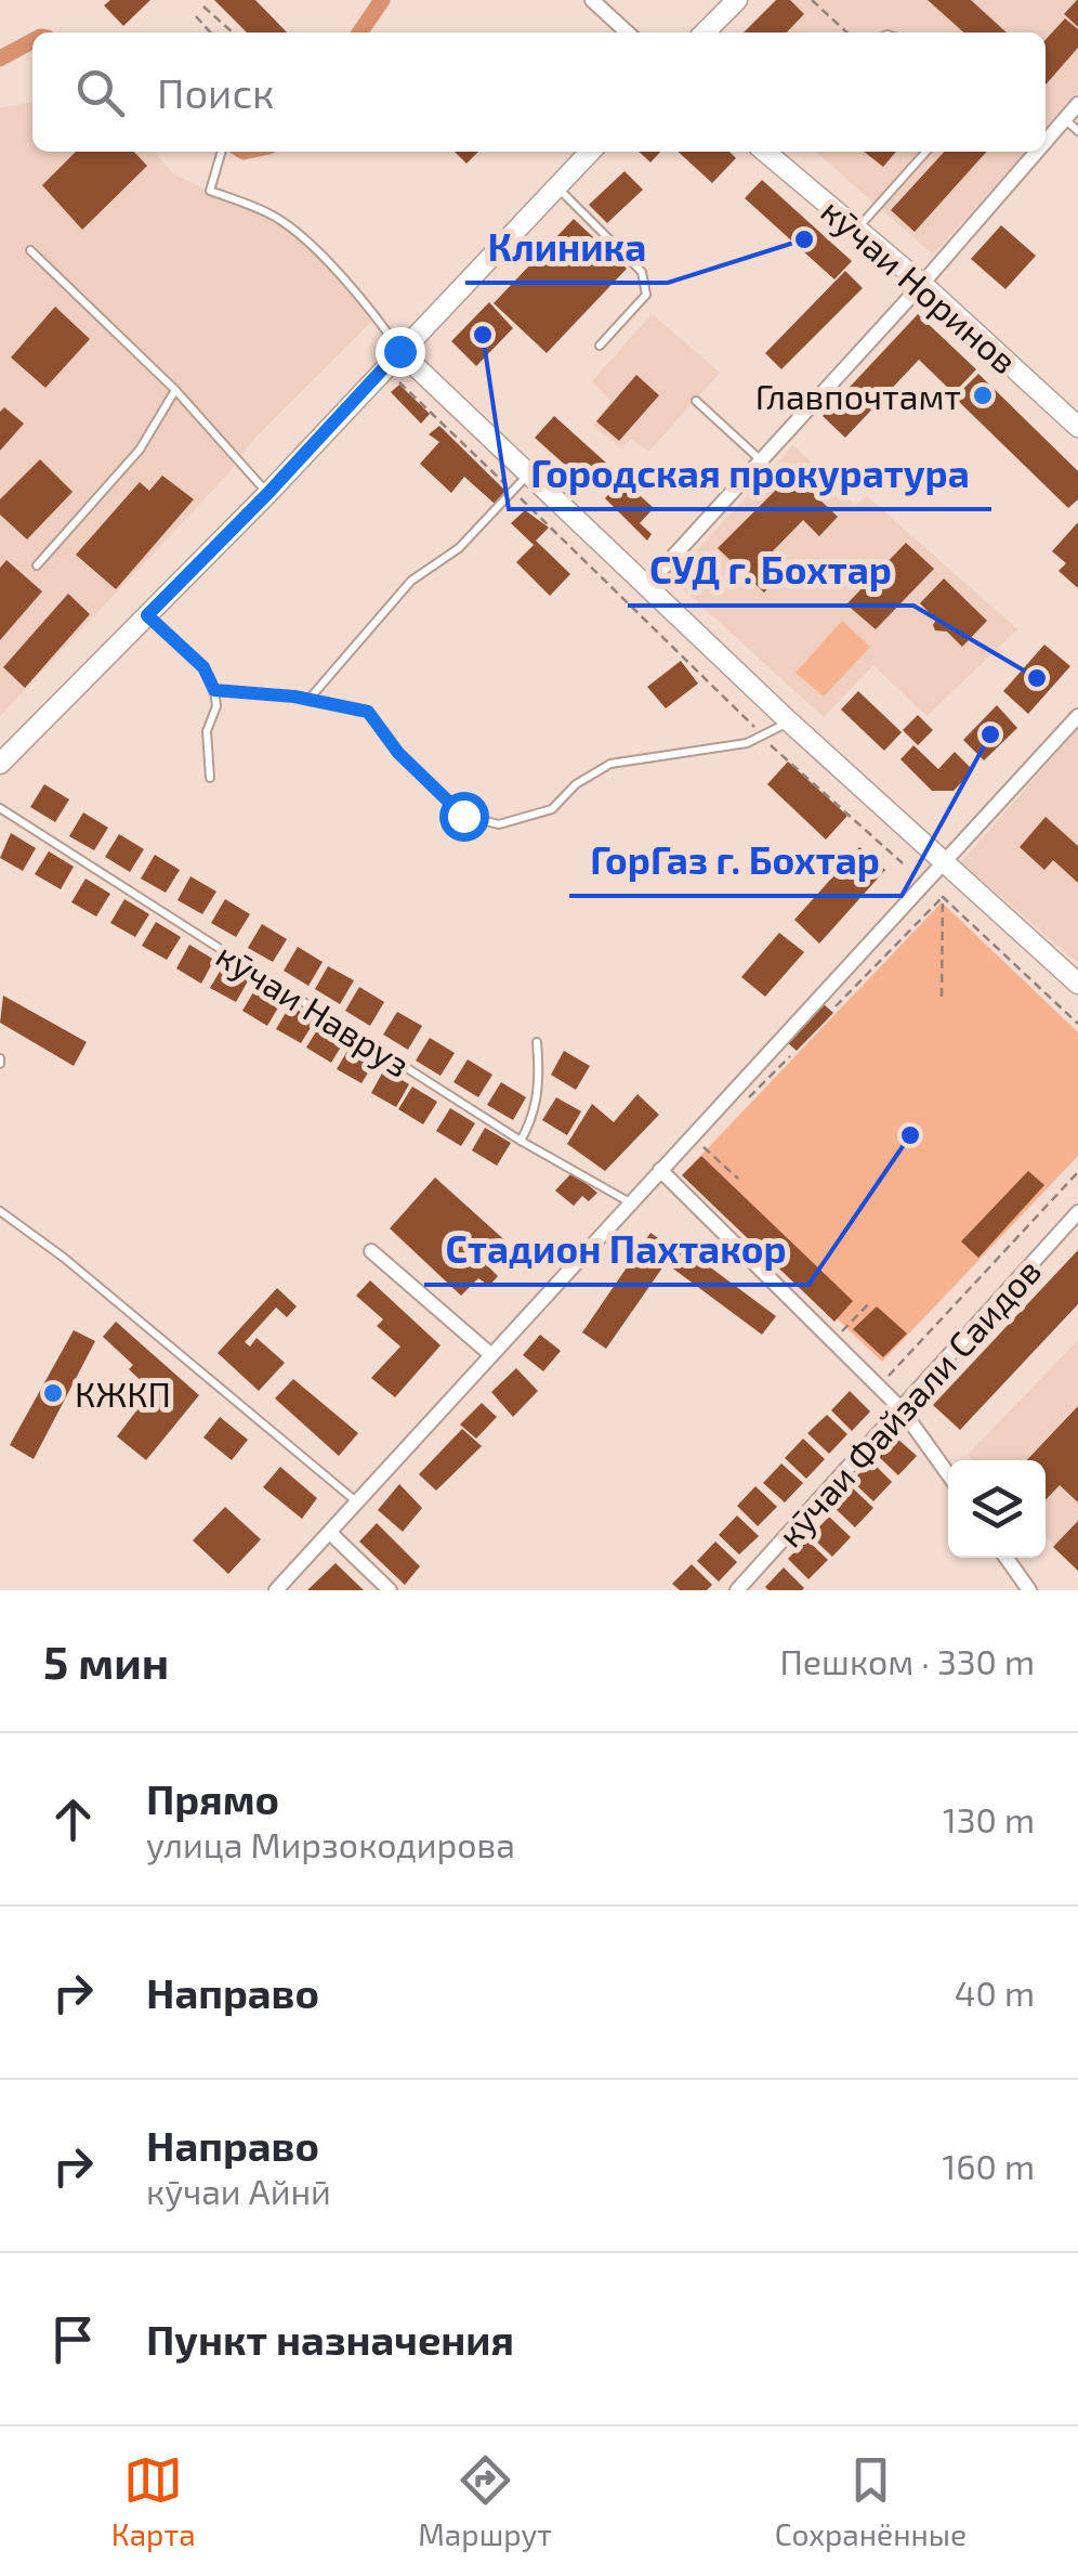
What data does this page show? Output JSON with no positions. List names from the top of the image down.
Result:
{
  "streets": {
    "street": ["кӯчаи Норинов", "кӯчаи Файзали Саидов"],
    "lane": ["кӯчаи Навруз"]
  },
  "places": [
    "Клиника",
    "Городская прокуратура",
    "Главпочтамт",
    "СУД г. Бохтар",
    "ГорГаз г. Бохтар",
    "Стадион Пахтакор",
    "КЖКП"
  ],
  "page": {
    "search": "Поиск",
    "heading": ["5 мин", "Пешком · 330 m"],
    "list": [
      ["Прямо", "улица Мирзокодирова", "130 m"],
      ["Направо", "40 m"],
      ["Направо", "кӯчаи Айнӣ", "160 m"],
      "Пункт назначения"
    ],
    "nav": ["Карта", "Маршрут", "Сохранённые"]
  }
}
